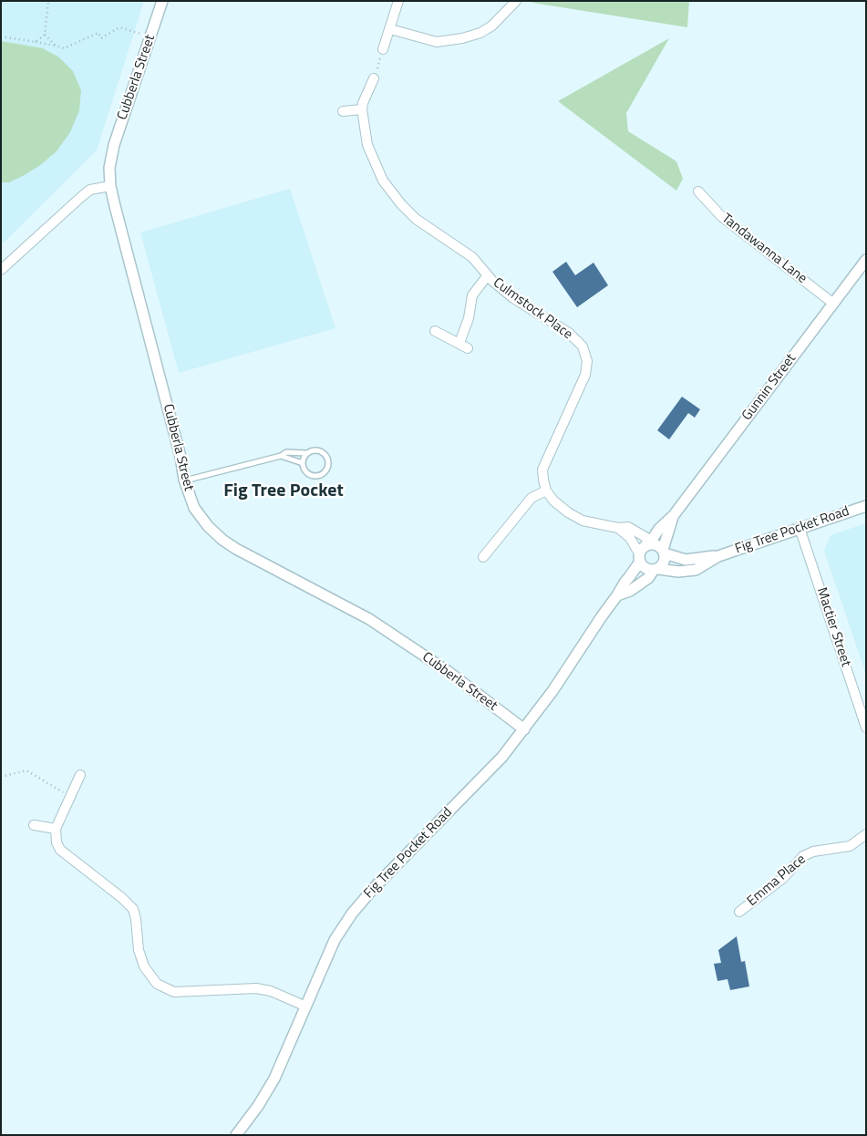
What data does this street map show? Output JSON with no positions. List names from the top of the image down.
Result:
{
  "streets": {
    "street": [
      "Cubberla Street",
      "Tandawanna Lane",
      "Culmstock Place",
      "Gunnin Street",
      "Fig Tree Pocket Road",
      "Mactier Street",
      "Emma Place"
    ]
  },
  "crossings": [
    ["Cubberla Street", "Fig Tree Pocket Road"],
    ["Tandawanna Lane", "Gunnin Street"],
    ["Gunnin Street", "Fig Tree Pocket Road"],
    ["Fig Tree Pocket Road", "Mactier Street"]
  ],
  "districts": ["Fig Tree Pocket"]
}
